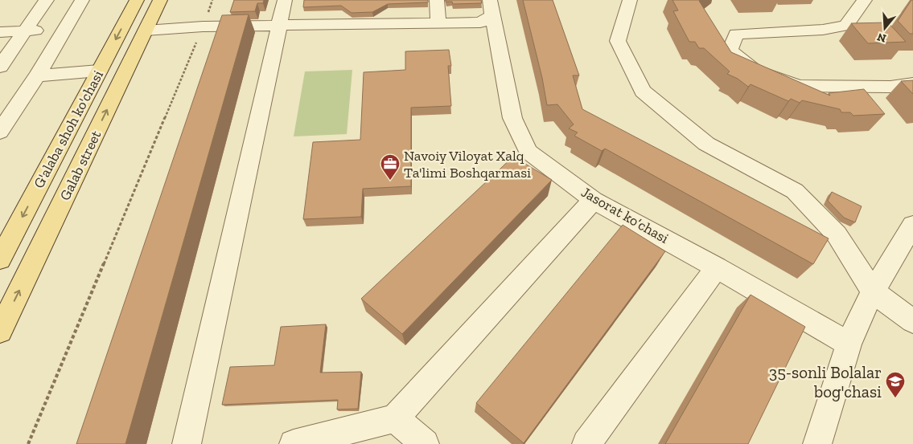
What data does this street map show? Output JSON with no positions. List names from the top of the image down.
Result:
{
  "streets": {
    "main road": ["G'alaba shoh ko'chasi", "Galab street"],
    "street": ["Jasorat ko‘chasi"]
  },
  "one_way": ["G'alaba shoh ko'chasi", "Galab street"],
  "places": {
    "office": ["Navoiy Viloyat Xalq Ta'limi Boshqarmasi"],
    "school or university": ["35-sonli Bolalar bog'chasi"]
  },
  "north": "bottom"
}
